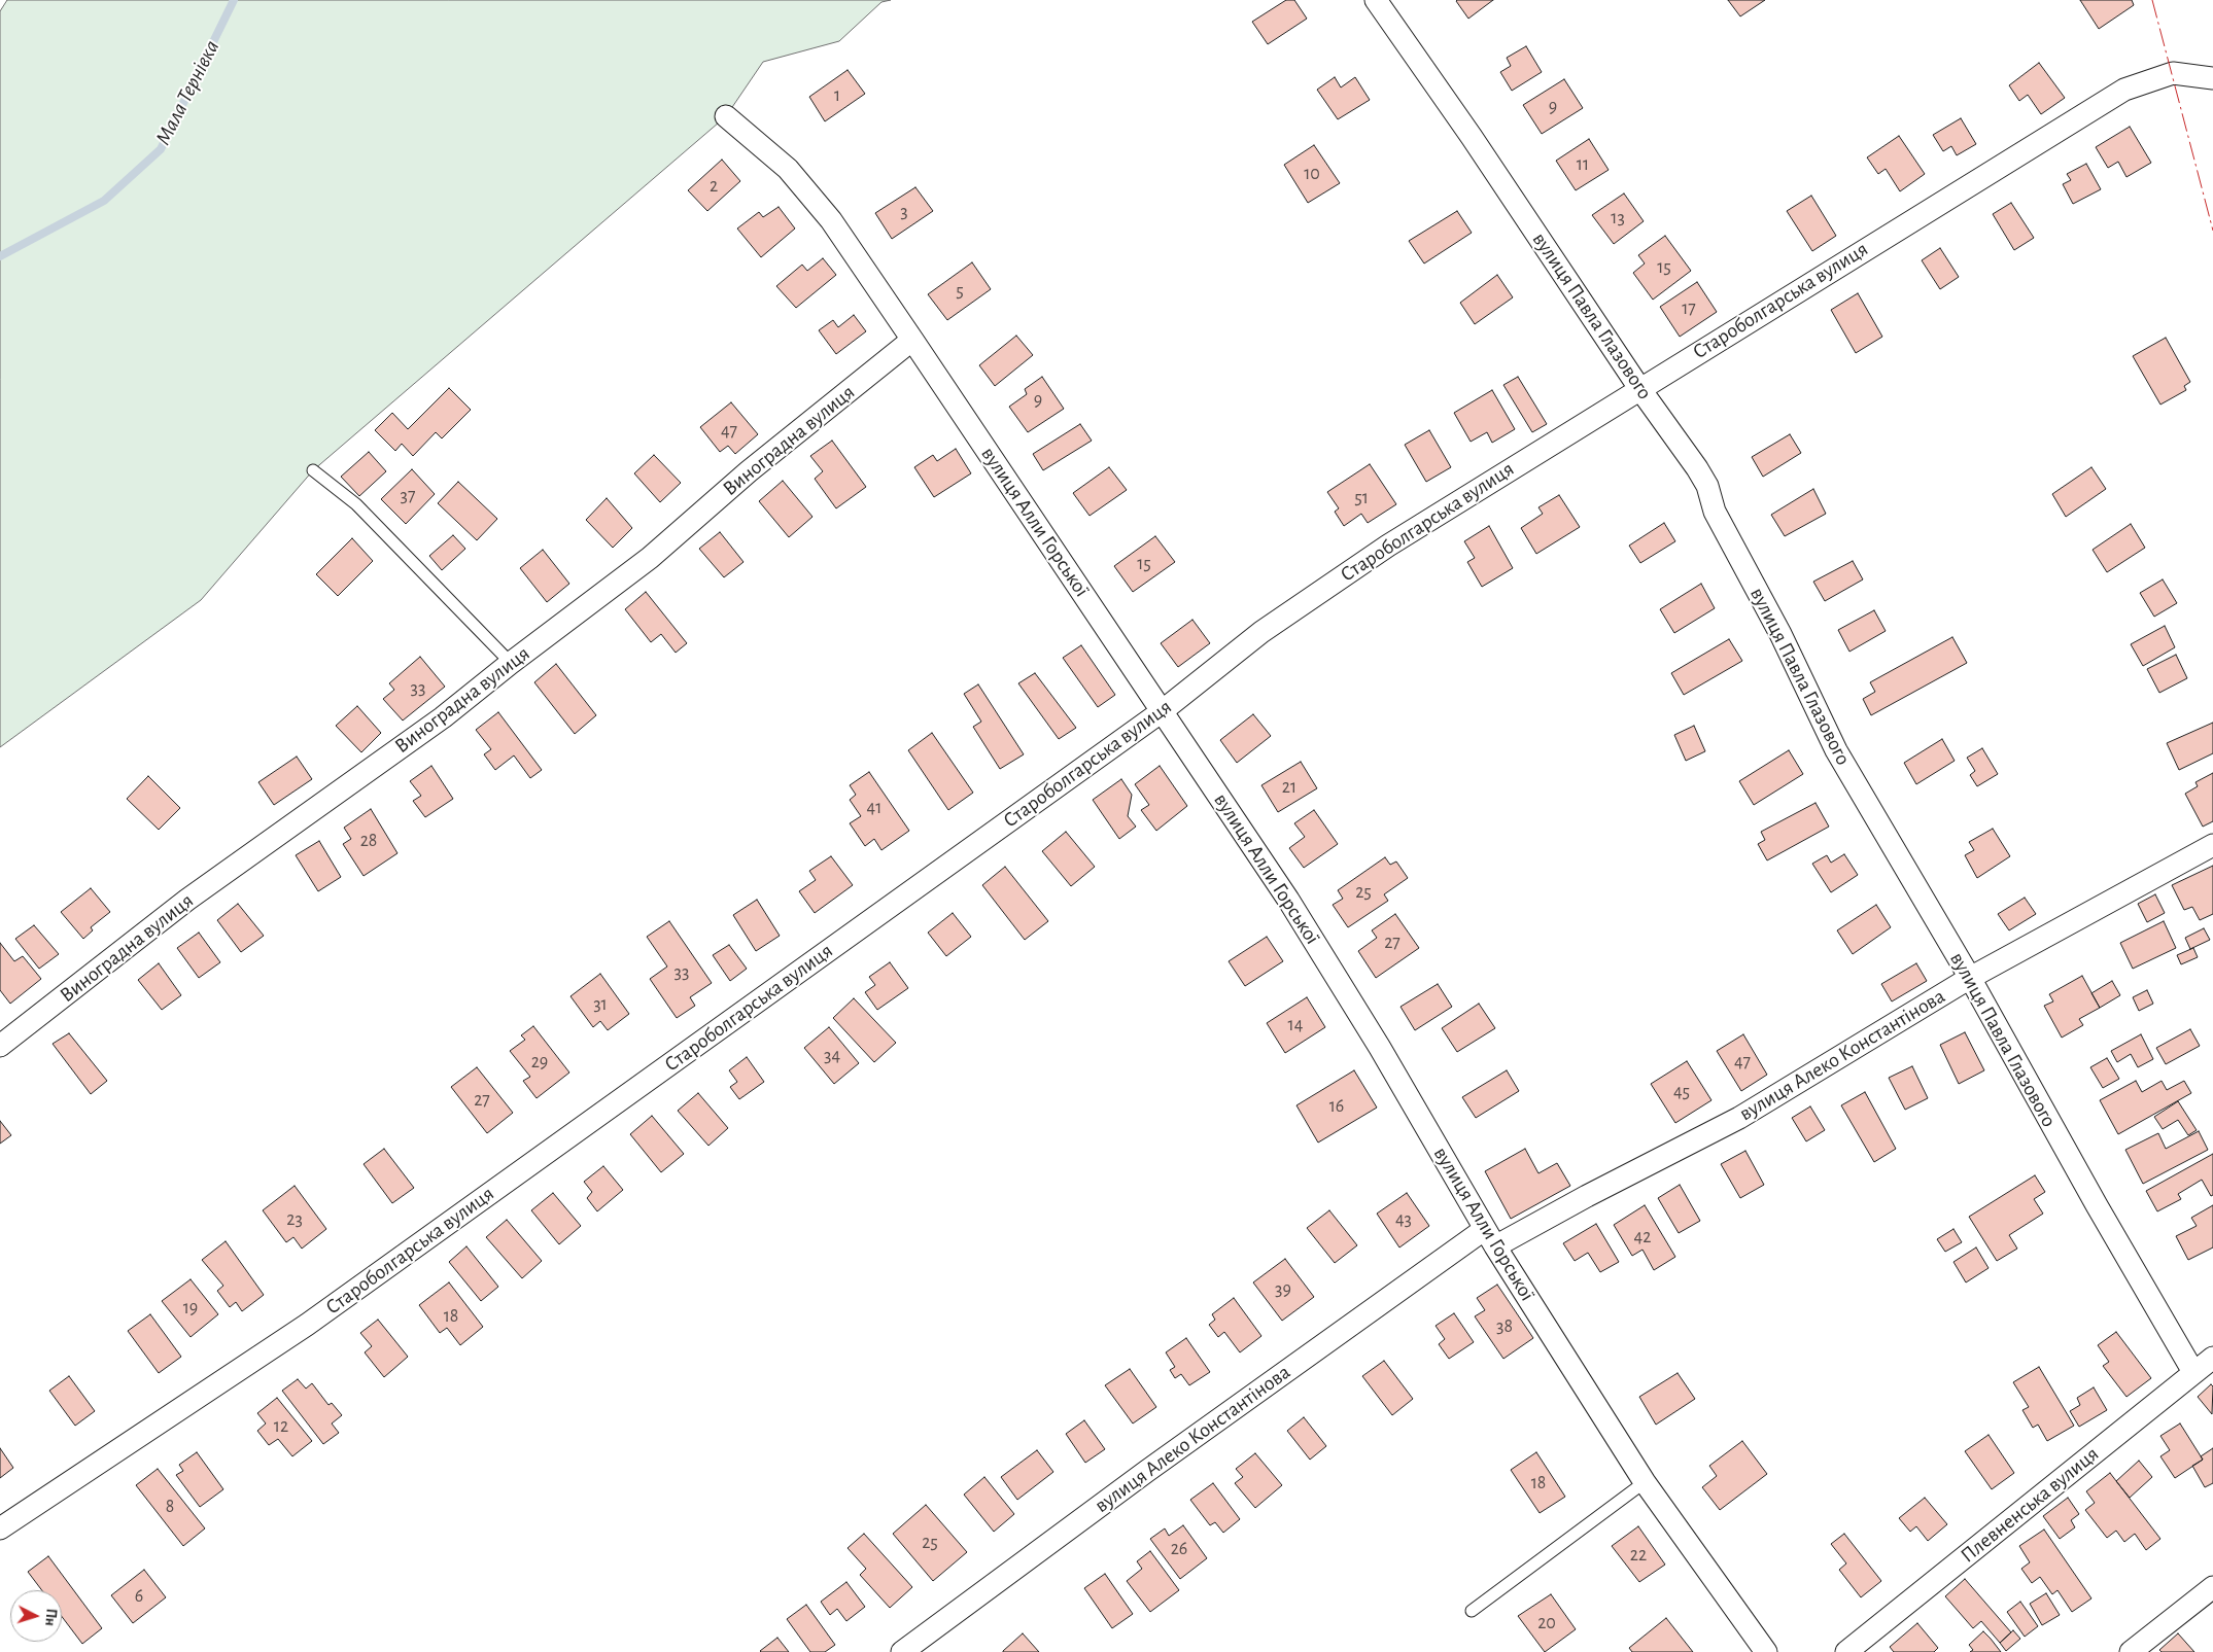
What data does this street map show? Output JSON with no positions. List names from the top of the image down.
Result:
{
  "streets": {
    "street": [
      "Староболгарська вулиця",
      "вулиця Павла Глазового",
      "Виноградна вулиця",
      "вулиця Алли Горської",
      "вулиця Алеко Константінова",
      "Плевненська вулиця"
    ]
  },
  "crossings": [
    ["Староболгарська вулиця", "вулиця Павла Глазового"],
    ["Староболгарська вулиця", "вулиця Алли Горської"],
    ["вулиця Павла Глазового", "вулиця Алеко Константінова"],
    ["вулиця Павла Глазового", "Плевненська вулиця"],
    ["Виноградна вулиця", "вулиця Алли Горської"],
    ["вулиця Алли Горської", "вулиця Алеко Константінова"]
  ],
  "water": ["Мала Тернівка"],
  "house_numbers": [
    "1",
    "9",
    "11",
    "10",
    "2",
    "3",
    "13",
    "15",
    "5",
    "17",
    "9",
    "47",
    "37",
    "51",
    "15",
    "33",
    "21",
    "41",
    "28",
    "25",
    "27",
    "33",
    "31",
    "14",
    "34",
    "29",
    "47",
    "45",
    "27",
    "16",
    "23",
    "43",
    "42",
    "39",
    "19",
    "18",
    "38",
    "12",
    "18",
    "8",
    "25",
    "26",
    "22",
    "6",
    "20"
  ],
  "north": "right"
}
